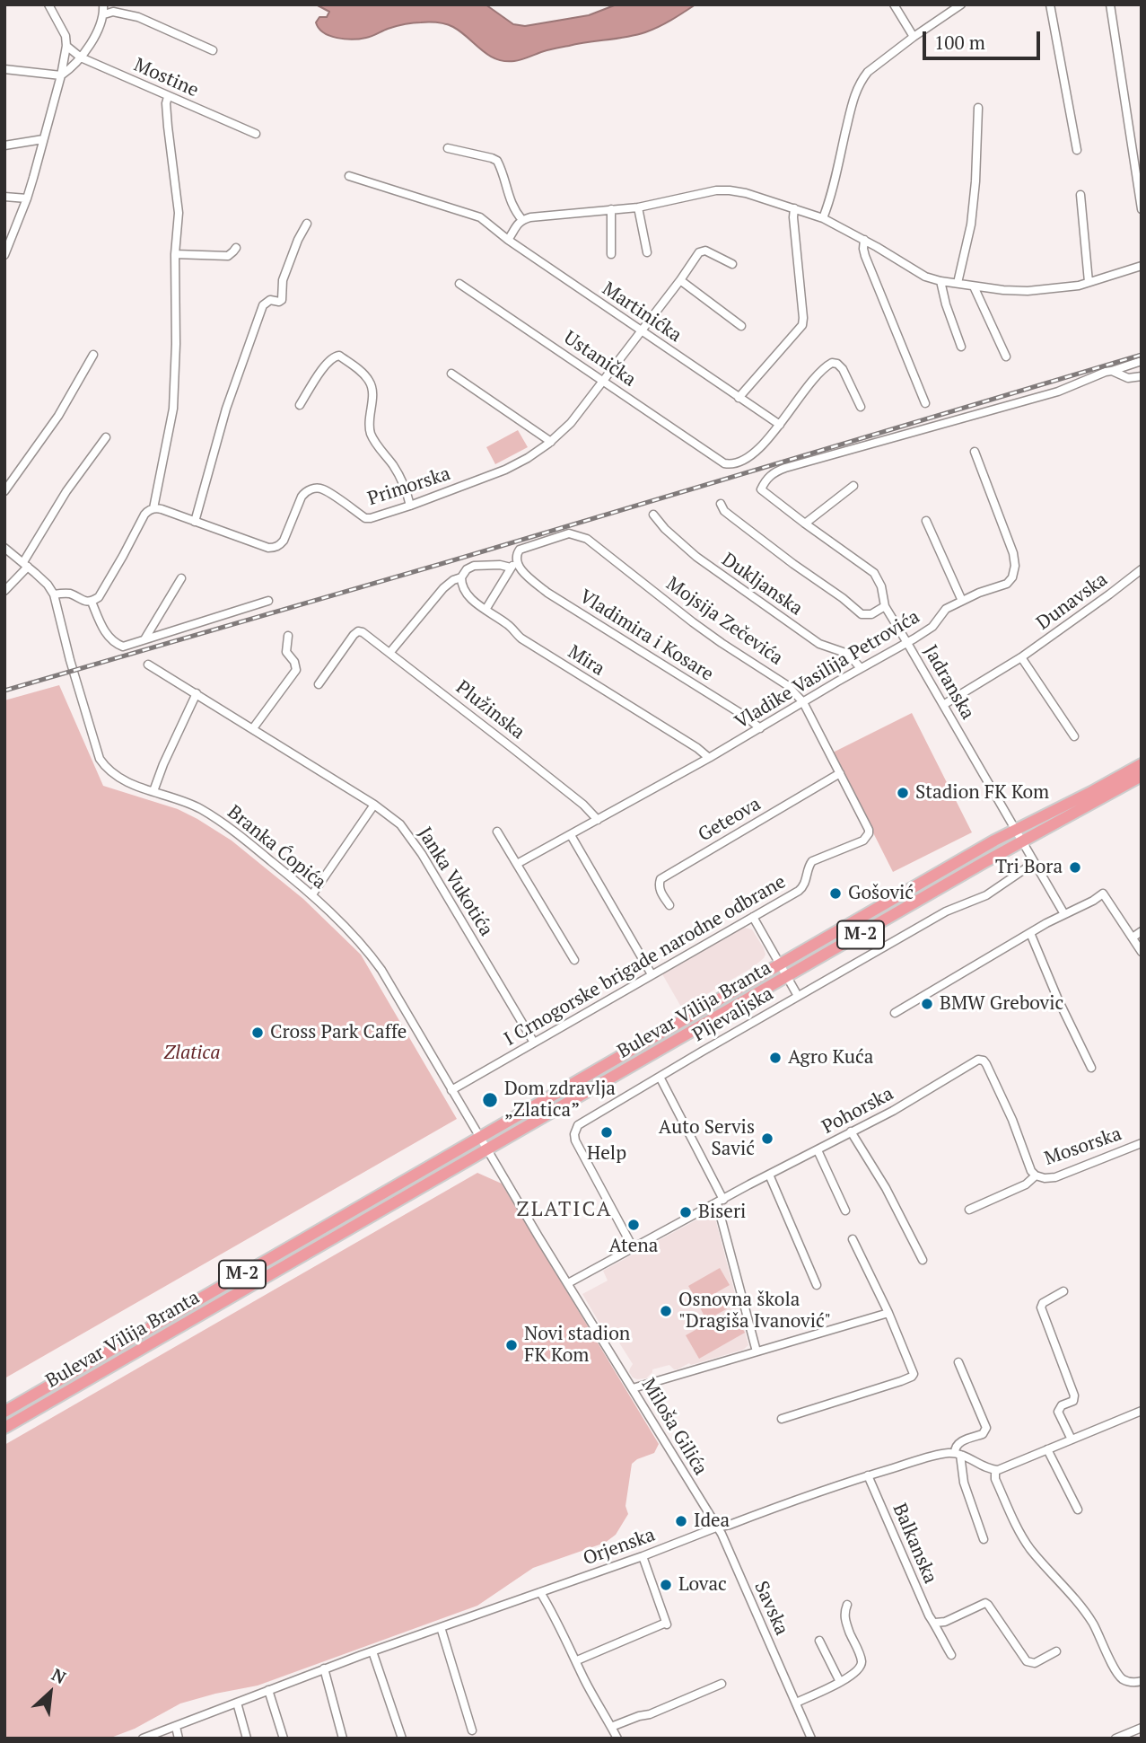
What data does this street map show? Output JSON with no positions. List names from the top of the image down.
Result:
{
  "streets": {
    "main road": ["M-2", "Bulevar Vilija Branta"],
    "street": [
      "Mostine",
      "Martinićka",
      "Ustanička",
      "Primorska",
      "Dukljanska",
      "Dunavska",
      "Mojsija Zečevića",
      "Vladimira i Kosare",
      "Mira",
      "Vladike Vasilija Petrovića",
      "Jadranska",
      "Plužinska",
      "Geteova",
      "Branka Ćopića",
      "Janka Vukotića",
      "I Crnogorske brigade narodne odbrane",
      "Pljevaljska",
      "Pohorska",
      "Mosorska",
      "Miloša Gilića",
      "Balkanska",
      "Orjenska",
      "Savska"
    ]
  },
  "crossings": [
    ["Martinićka", "Ustanička"],
    ["Martinićka", "Primorska"],
    ["Ustanička", "Primorska"],
    ["Dukljanska", "Vladike Vasilija Petrovića"],
    ["Dunavska", "Jadranska"],
    ["Mojsija Zečevića", "Vladimira i Kosare"],
    ["Mojsija Zečevića", "Vladike Vasilija Petrovića"],
    ["Mojsija Zečevića", "Geteova"],
    ["Mojsija Zečevića", "I Crnogorske brigade narodne odbrane"],
    ["Vladimira i Kosare", "Vladike Vasilija Petrovića"],
    ["Mira", "Vladike Vasilija Petrovića"],
    ["Vladike Vasilija Petrovića", "Jadranska"],
    ["Vladike Vasilija Petrovića", "Plužinska"],
    ["Jadranska", "Bulevar Vilija Branta"],
    ["Branka Ćopića", "I Crnogorske brigade narodne odbrane"],
    ["Branka Ćopića", "Bulevar Vilija Branta"],
    ["Branka Ćopića", "Miloša Gilića"],
    ["Janka Vukotića", "I Crnogorske brigade narodne odbrane"],
    ["Bulevar Vilija Branta", "Miloša Gilića"],
    ["Pljevaljska", "Pohorska"],
    ["Pohorska", "Mosorska"],
    ["Pohorska", "Miloša Gilića"],
    ["Miloša Gilića", "Orjenska"],
    ["Miloša Gilića", "Savska"],
    ["Balkanska", "Orjenska"],
    ["Orjenska", "Savska"]
  ],
  "districts": ["ZLATICA"],
  "parks": ["Zlatica"],
  "places": [
    "Stadion FK Kom",
    "Tri Bora",
    "Gošović",
    "BMW Grebovic",
    "Cross Park Caffe",
    "Agro Kuća",
    "Dom zdravlja „Zlatica”",
    "Help",
    "Auto Servis Savić",
    "Biseri",
    "Atena",
    "Osnovna škola \"Dragiša Ivanović\"",
    "Novi stadion FK Kom",
    "Idea",
    "Lovac"
  ],
  "scale_bar": "100 m",
  "north": "top right"
}
